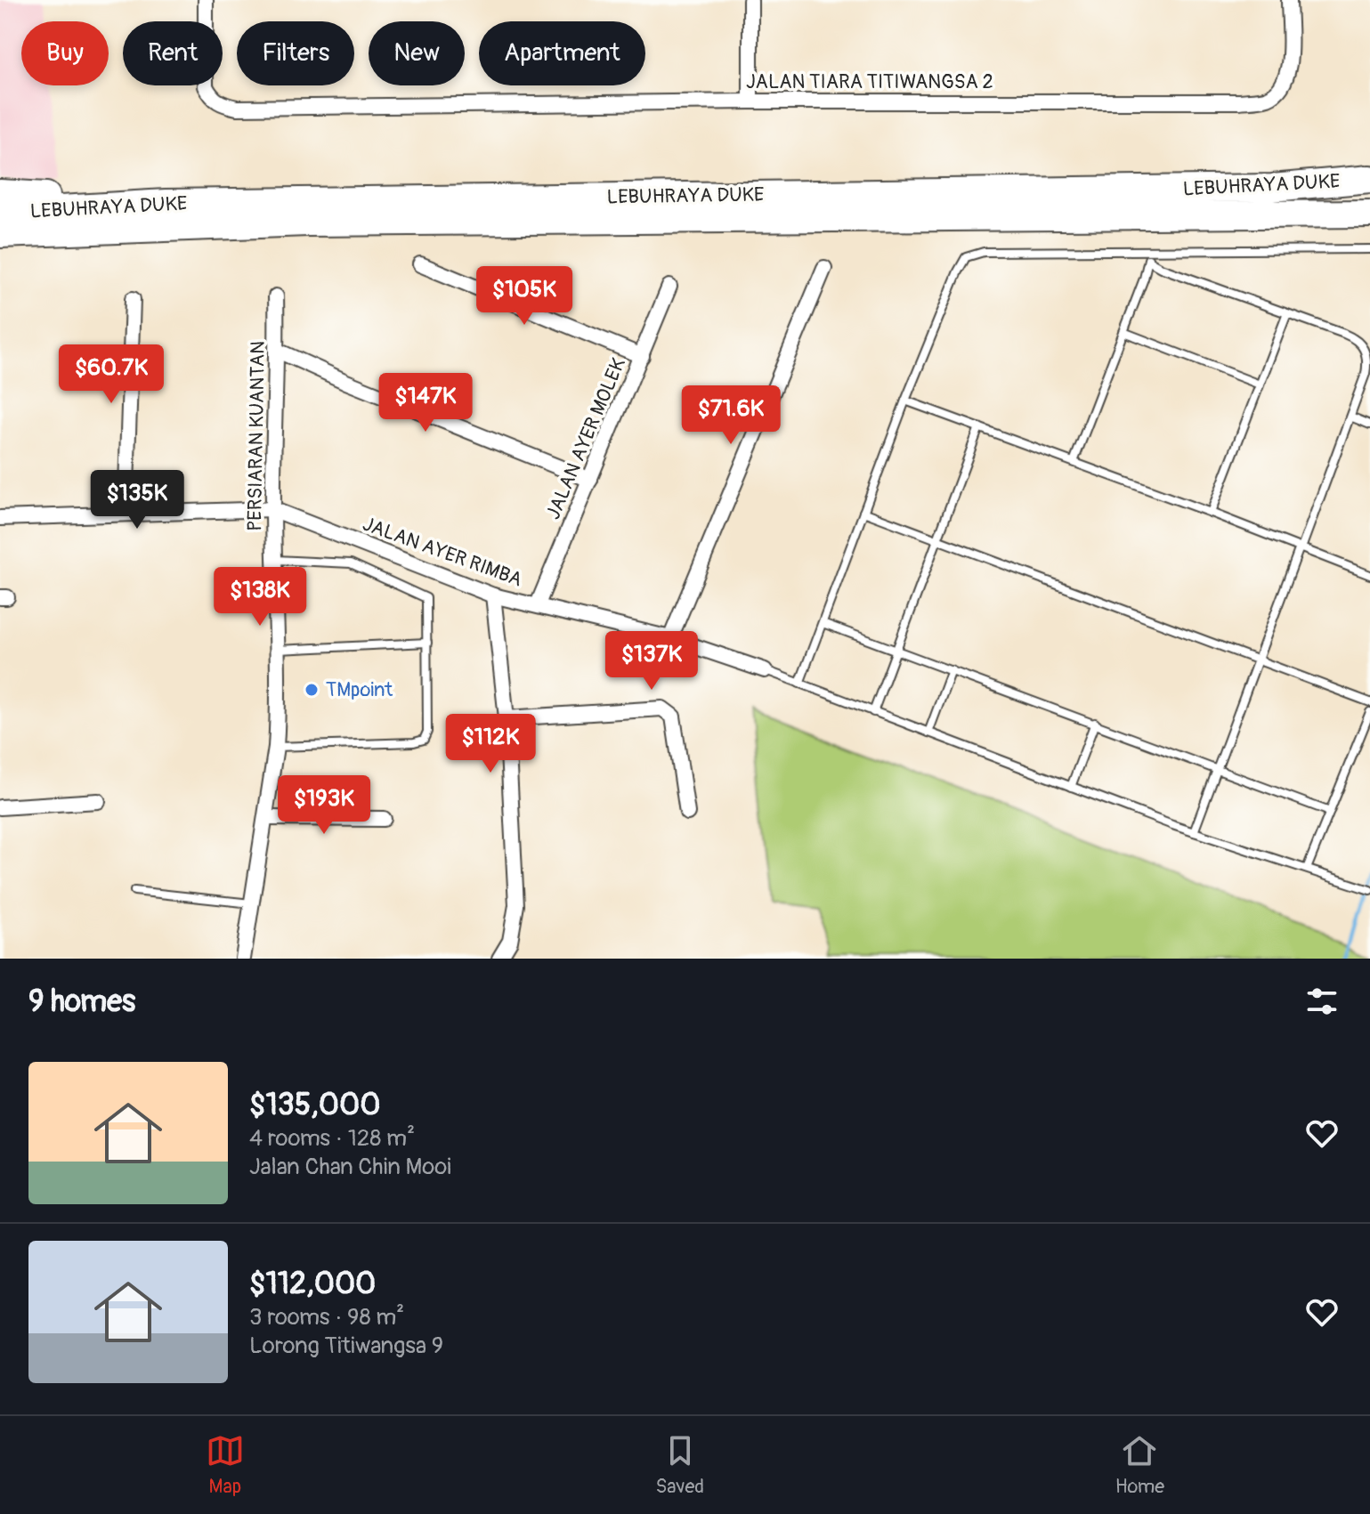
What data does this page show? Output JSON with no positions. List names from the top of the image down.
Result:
{
  "streets": {
    "highway": ["LEBUHRAYA DUKE"],
    "street": [
      "JALAN TIARA TITIWANGSA 2",
      "PERSIARAN KUANTAN",
      "JALAN AYER MOLEK",
      "JALAN AYER RIMBA"
    ]
  },
  "crossings": [
    ["PERSIARAN KUANTAN", "JALAN AYER RIMBA"],
    ["JALAN AYER MOLEK", "JALAN AYER RIMBA"]
  ],
  "places": ["TMpoint"],
  "page": {
    "chip": [
      "Buy",
      "Rent",
      "Filters",
      "New",
      "Apartment"
    ],
    "price": [
      "$105K",
      "$60.7K",
      "$147K",
      "$71.6K",
      "$135K",
      "$138K",
      "$137K",
      "$112K",
      "$193K"
    ],
    "heading": "9 homes",
    "list": [
      {
        "name": "$135,000",
        "note": "4 rooms · 128 m² · Jalan Chan Chin Mooi"
      },
      {
        "name": "$112,000",
        "note": "3 rooms · 98 m² · Lorong Titiwangsa 9"
      }
    ],
    "tabs": ["Map", "Saved", "Home"]
  }
}
